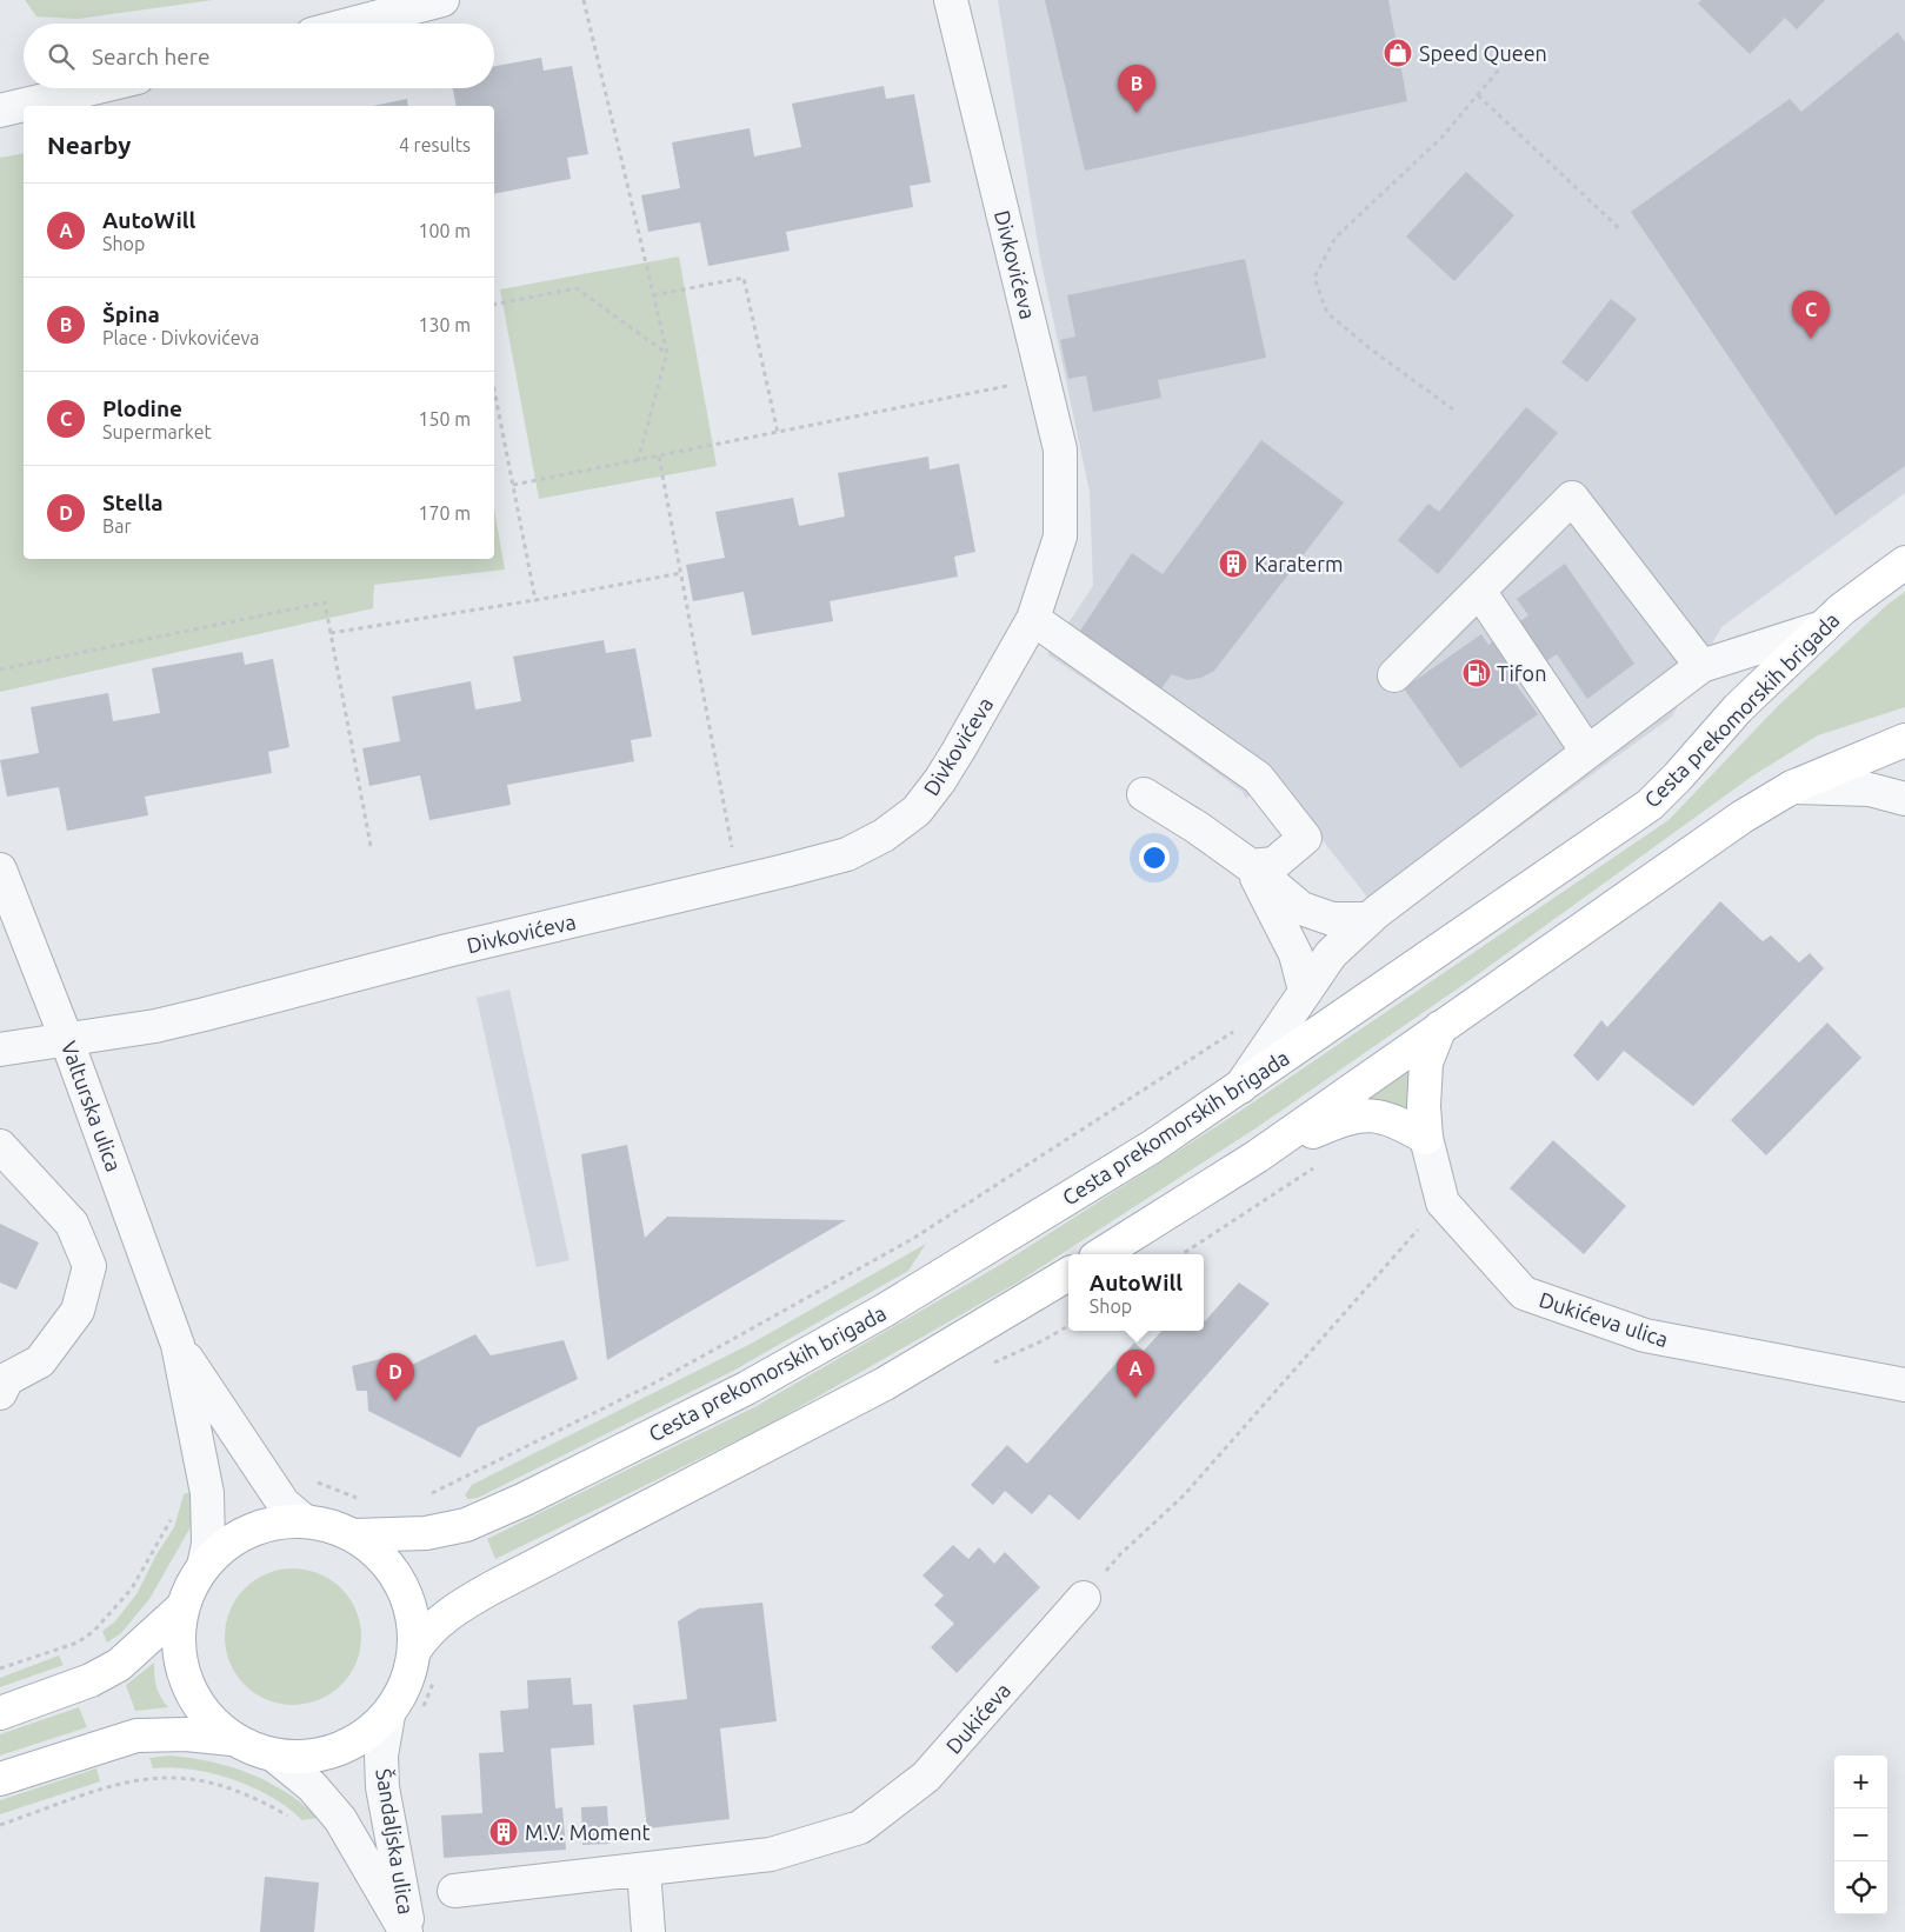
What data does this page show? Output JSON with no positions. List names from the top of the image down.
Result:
{
  "streets": {
    "main road": ["Cesta prekomorskih brigada"],
    "street": [
      "Divkovićeva",
      "Valturska ulica",
      "Dukićeva ulica",
      "Dukićeva",
      "Šandaljska ulica"
    ]
  },
  "crossings": [
    ["Divkovićeva", "Valturska ulica"]
  ],
  "places": {
    "shop": ["Speed Queen"],
    "building": ["Karaterm", "M.V. Moment"],
    "fuel station": ["Tifon"]
  },
  "page": {
    "search": "Search here",
    "pins": [
      "B",
      "C",
      "A",
      "D"
    ],
    "heading": ["Nearby", "4 results"],
    "list": [
      {
        "mark": "A",
        "name": "AutoWill",
        "note": "Shop",
        "value": "100 m"
      },
      {
        "mark": "B",
        "name": "Špina",
        "note": "Place · Divkovićeva",
        "value": "130 m"
      },
      {
        "mark": "C",
        "name": "Plodine",
        "note": "Supermarket",
        "value": "150 m"
      },
      {
        "mark": "D",
        "name": "Stella",
        "note": "Bar",
        "value": "170 m"
      }
    ],
    "popup": ["AutoWill", "Shop"],
    "map_buttons": ["+", "−"]
  }
}
